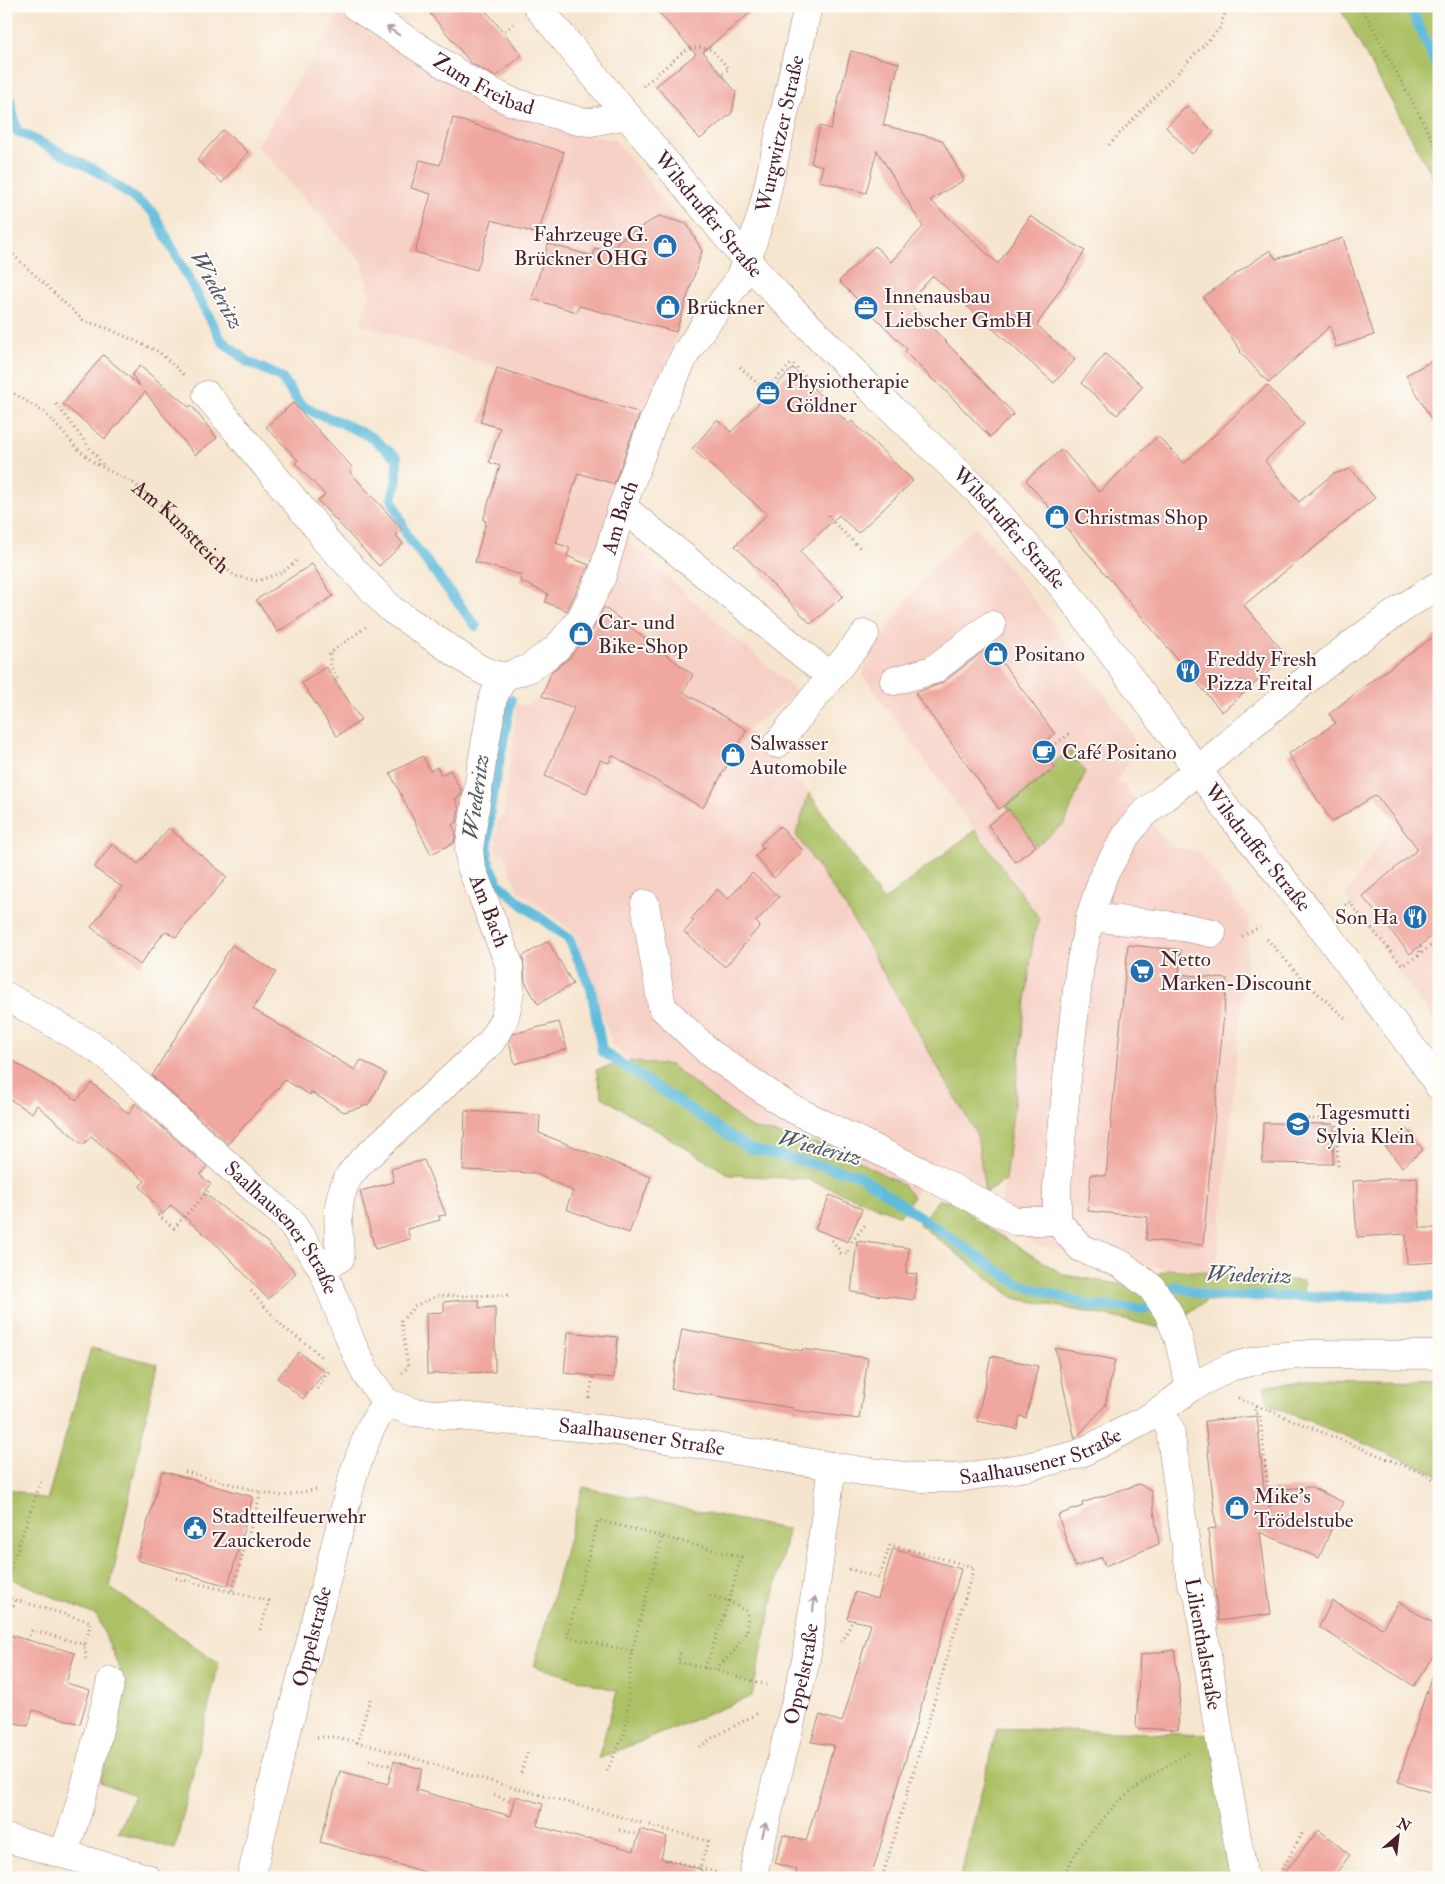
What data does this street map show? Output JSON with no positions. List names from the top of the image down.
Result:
{
  "streets": {
    "street": [
      "Zum Freibad",
      "Wurgwitzer Straße",
      "Wilsdruffer Straße",
      "Am Bach",
      "Saalhausener Straße",
      "Oppelstraße",
      "Lilienthalstraße"
    ],
    "path": ["Am Kunstteich"]
  },
  "crossings": [
    ["Zum Freibad", "Wilsdruffer Straße"],
    ["Wurgwitzer Straße", "Wilsdruffer Straße"],
    ["Wurgwitzer Straße", "Am Bach"],
    ["Wilsdruffer Straße", "Am Bach"],
    ["Am Bach", "Saalhausener Straße"],
    ["Saalhausener Straße", "Oppelstraße"],
    ["Saalhausener Straße", "Lilienthalstraße"]
  ],
  "one_way": ["Zum Freibad", "Oppelstraße"],
  "water": ["Wiederitz"],
  "places": {
    "shop": [
      "Fahrzeuge G. Brückner OHG",
      "Brückner",
      "Christmas Shop",
      "Car- und Bike-Shop",
      "Positano",
      "Salwasser Automobile",
      "Mike's Trödelstube"
    ],
    "office": ["Innenausbau Liebscher GmbH", "Physiotherapie Göldner"],
    "restaurant": ["Freddy Fresh Pizza Freital", "Son Ha"],
    "cafe": ["Café Positano"],
    "supermarket": ["Netto Marken-Discount"],
    "school or university": ["Tagesmutti Sylvia Klein"],
    "public building": ["Stadtteilfeuerwehr Zauckerode"]
  },
  "north": "top right"
}
